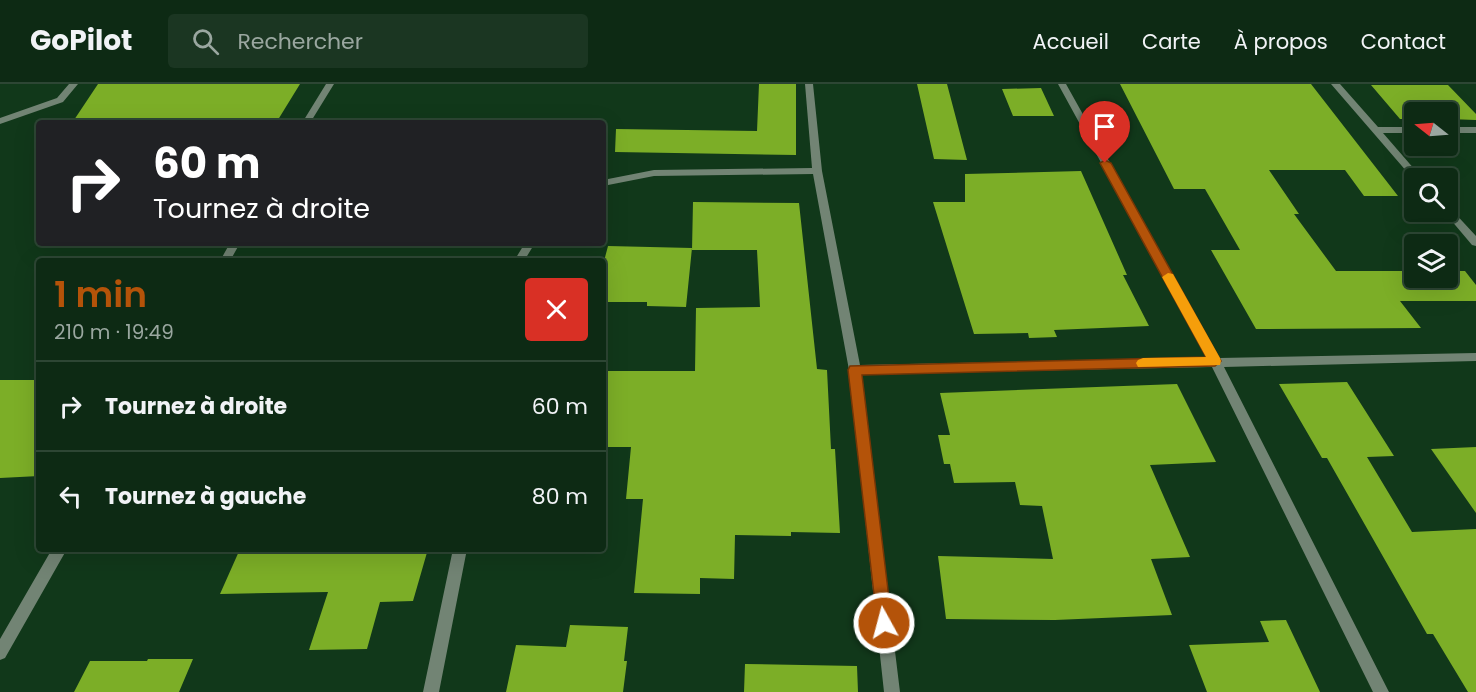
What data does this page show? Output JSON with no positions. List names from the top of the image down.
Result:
{
  "north": "left",
  "page": {
    "header": "GoPilot",
    "search": "Rechercher",
    "nav": [
      "Accueil",
      "Carte",
      "À propos",
      "Contact"
    ],
    "turn": ["60 m", "Tournez à droite"],
    "heading": ["1 min", "210 m · 19:49"],
    "list": [
      {
        "name": "Tournez à droite",
        "value": "60 m"
      },
      {
        "name": "Tournez à gauche",
        "value": "80 m"
      }
    ]
  }
}
